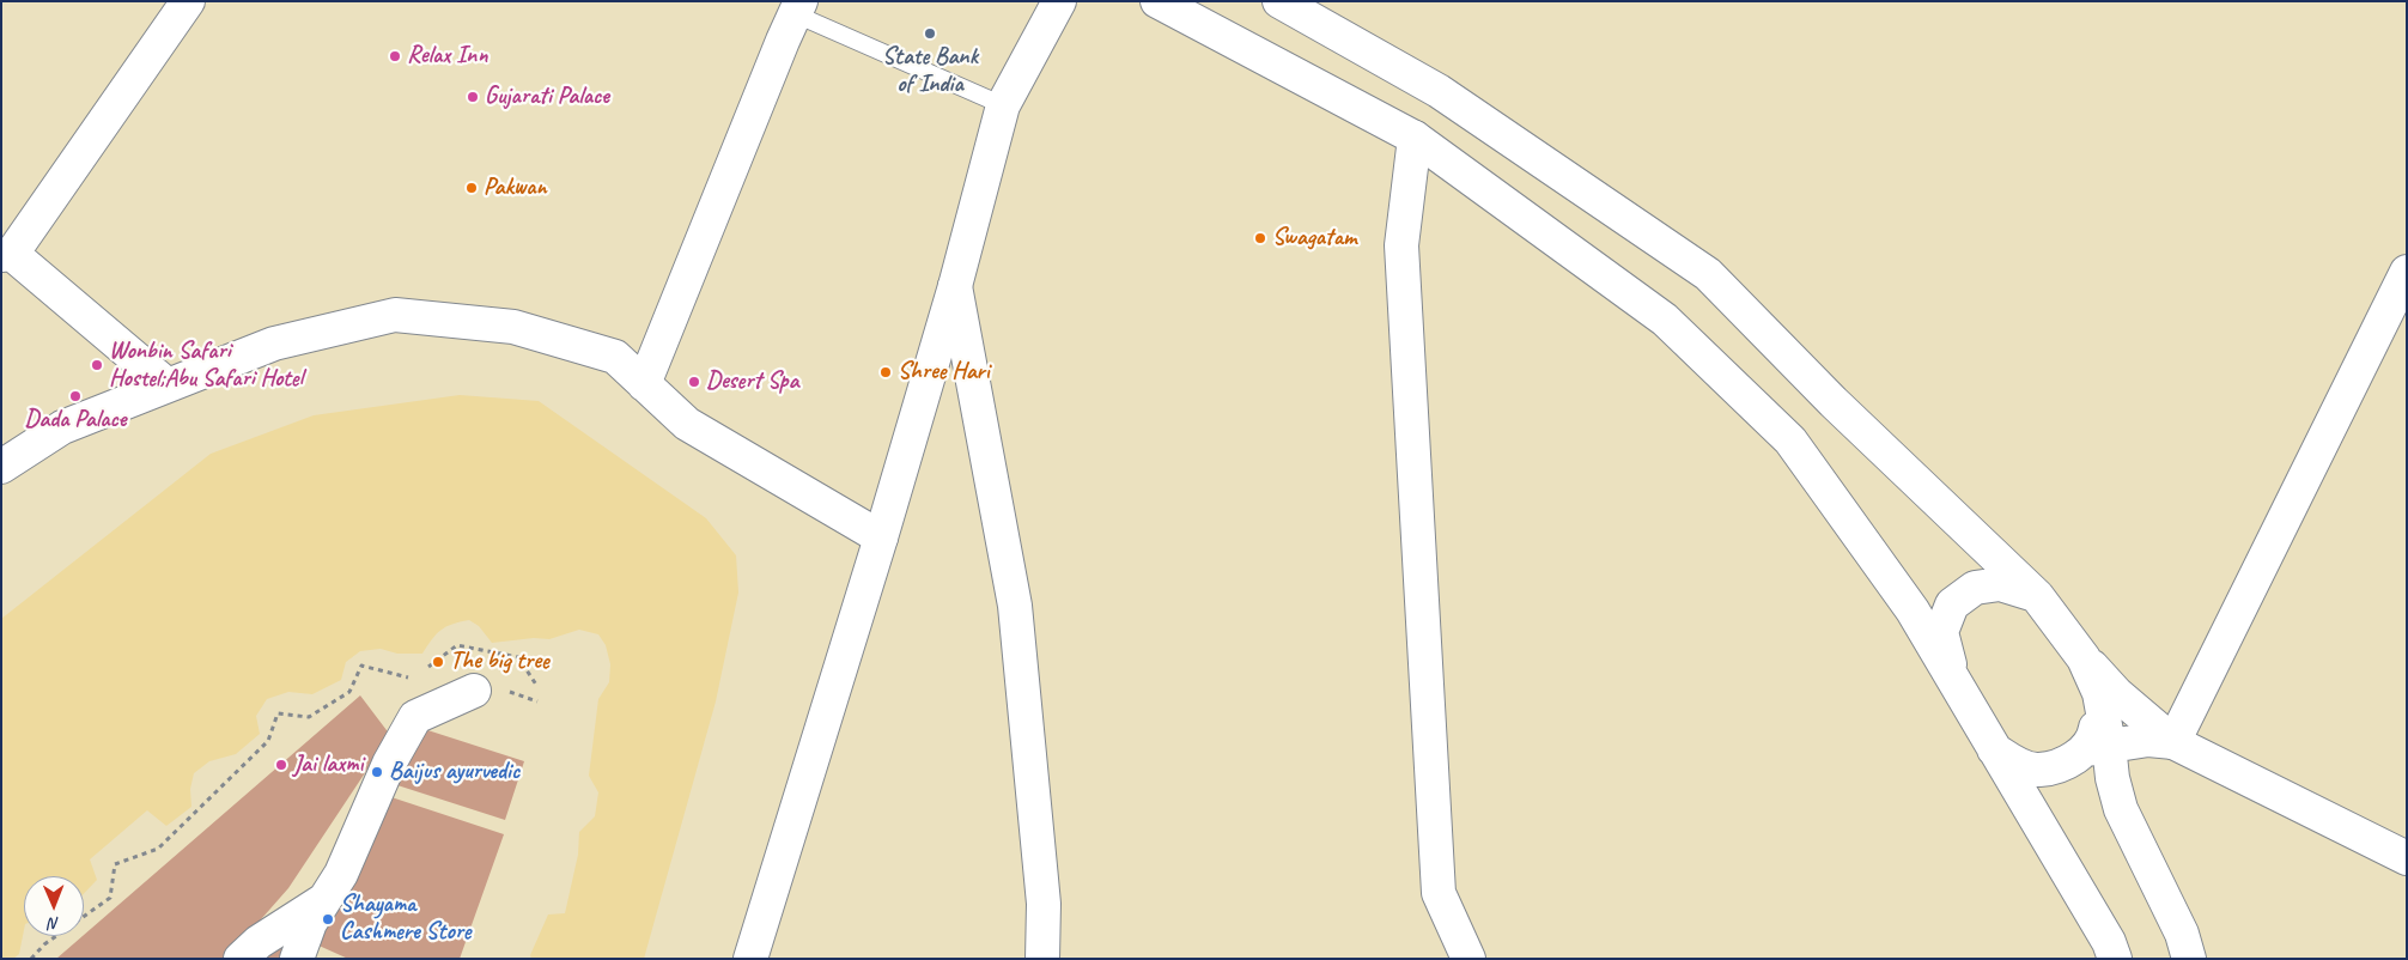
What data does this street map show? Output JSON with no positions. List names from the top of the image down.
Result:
{
  "places": [
    "State Bank of India",
    "Relax Inn",
    "Gujarati Palace",
    "Pakwan",
    "Swagatam",
    "Wonbin Safari Hostel;Abu Safari Hotel",
    "Shree Hari",
    "Desert Spa",
    "Dada Palace",
    "The big tree",
    "Jai laxmi",
    "Baijus ayurvedic",
    "Shayama Cashmere Store"
  ],
  "north": "bottom"
}
